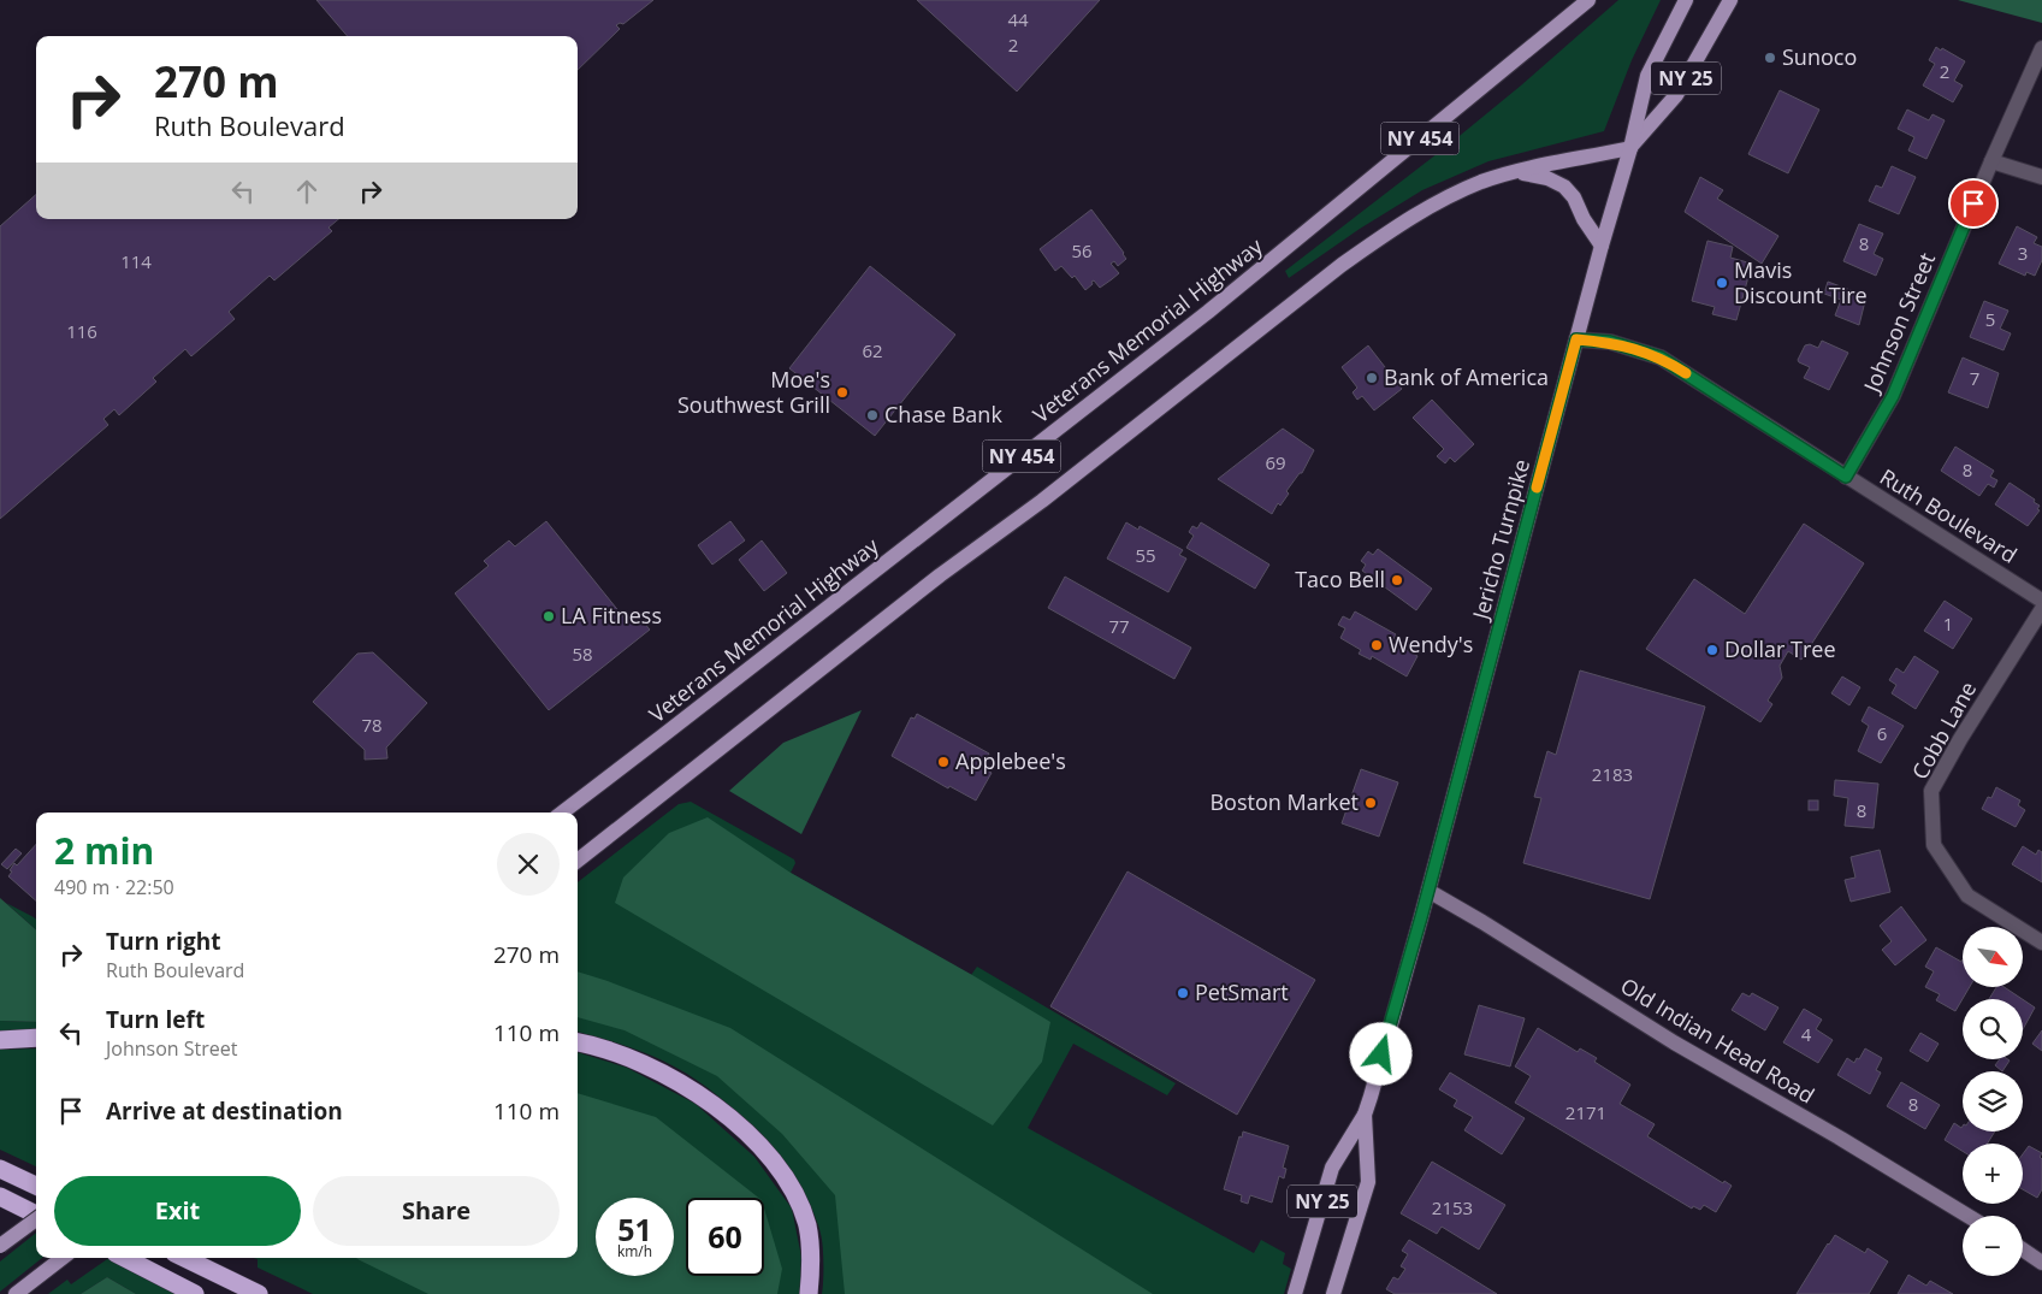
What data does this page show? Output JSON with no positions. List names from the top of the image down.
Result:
{
  "streets": {
    "main road": [
      "NY 25",
      "NY 454",
      "Veterans Memorial Highway",
      "Jericho Turnpike"
    ],
    "street": [
      "Johnson Street",
      "Ruth Boulevard",
      "Cobb Lane",
      "Old Indian Head Road"
    ]
  },
  "crossings": [
    ["NY 454", "Jericho Turnpike"],
    ["Johnson Street", "Ruth Boulevard"],
    ["Ruth Boulevard", "Jericho Turnpike"],
    ["Jericho Turnpike", "Old Indian Head Road"]
  ],
  "places": [
    "Sunoco",
    "Mavis Discount Tire",
    "Bank of America",
    "Moe's Southwest Grill",
    "Chase Bank",
    "Taco Bell",
    "LA Fitness",
    "Wendy's",
    "Dollar Tree",
    "Applebee's",
    "Boston Market",
    "PetSmart"
  ],
  "house_numbers": [
    "44",
    "2",
    "2",
    "8",
    "56",
    "3",
    "114",
    "5",
    "116",
    "62",
    "7",
    "69",
    "8",
    "55",
    "1",
    "77",
    "58",
    "78",
    "6",
    "2183",
    "8",
    "4",
    "8",
    "2171",
    "2153"
  ],
  "north": "bottom right",
  "page": {
    "turn": ["270 m", "Ruth Boulevard"],
    "heading": ["2 min", "490 m · 22:50"],
    "list": [
      {
        "name": "Turn right",
        "note": "Ruth Boulevard",
        "value": "270 m"
      },
      {
        "name": "Turn left",
        "note": "Johnson Street",
        "value": "110 m"
      },
      {
        "name": "Arrive at destination",
        "value": "110 m"
      }
    ],
    "map_buttons": ["+", "−"],
    "buttons": ["Exit", "Share"],
    "speed": "51 km/h",
    "limit": "60"
  }
}
